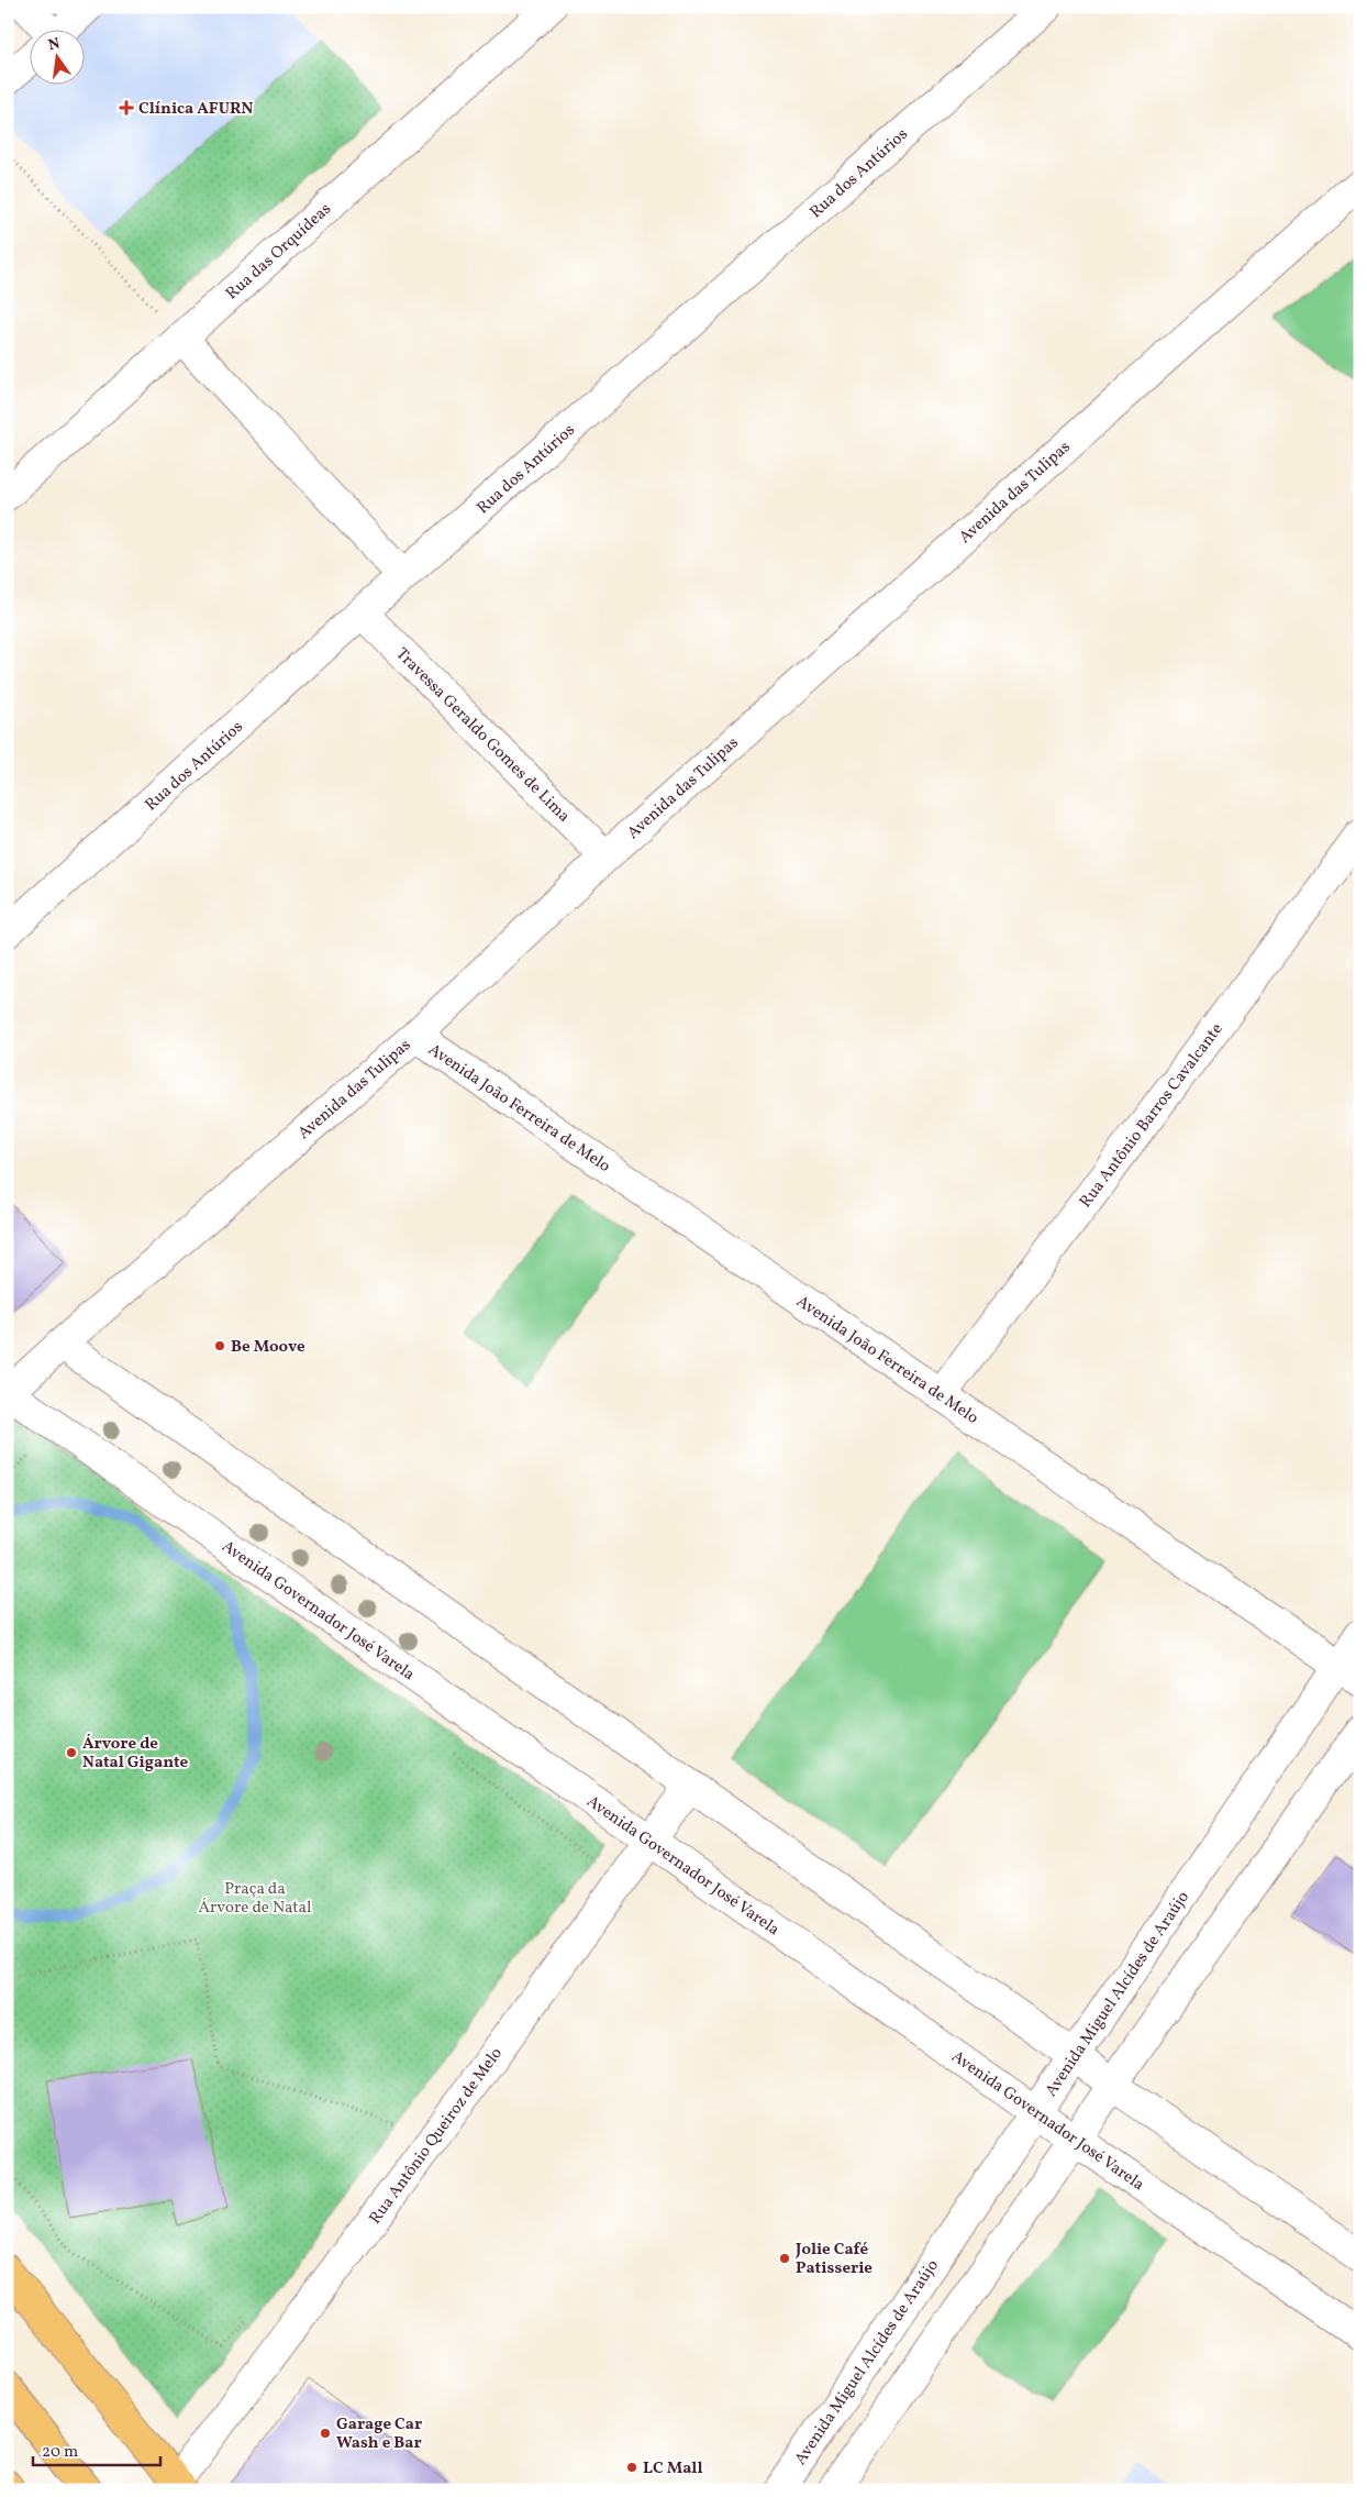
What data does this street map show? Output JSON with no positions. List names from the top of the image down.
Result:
{
  "streets": {
    "street": [
      "Rua dos Antúrios",
      "Rua das Orquídeas",
      "Avenida das Tulipas",
      "Travessa Geraldo Gomes de Lima",
      "Avenida João Ferreira de Melo",
      "Rua Antônio Barros Cavalcante",
      "Avenida Governador José Varela",
      "Avenida Miguel Alcídes de Araújo",
      "Rua Antônio Queiroz de Melo"
    ]
  },
  "crossings": [
    ["Rua dos Antúrios", "Travessa Geraldo Gomes de Lima"],
    ["Avenida das Tulipas", "Travessa Geraldo Gomes de Lima"],
    ["Avenida das Tulipas", "Avenida João Ferreira de Melo"],
    ["Avenida das Tulipas", "Avenida Governador José Varela"],
    ["Avenida João Ferreira de Melo", "Rua Antônio Barros Cavalcante"],
    ["Avenida João Ferreira de Melo", "Avenida Miguel Alcídes de Araújo"],
    ["Avenida Governador José Varela", "Avenida Miguel Alcídes de Araújo"],
    ["Avenida Governador José Varela", "Rua Antônio Queiroz de Melo"]
  ],
  "parks": ["Praça da Árvore de Natal"],
  "places": {
    "health": ["Clínica AFURN"],
    "other": [
      "Be Moove",
      "Árvore de Natal Gigante",
      "Jolie Café Patisserie",
      "Garage Car Wash e Bar",
      "LC Mall"
    ]
  },
  "scale_bar": "20 m",
  "north": "top"
}
